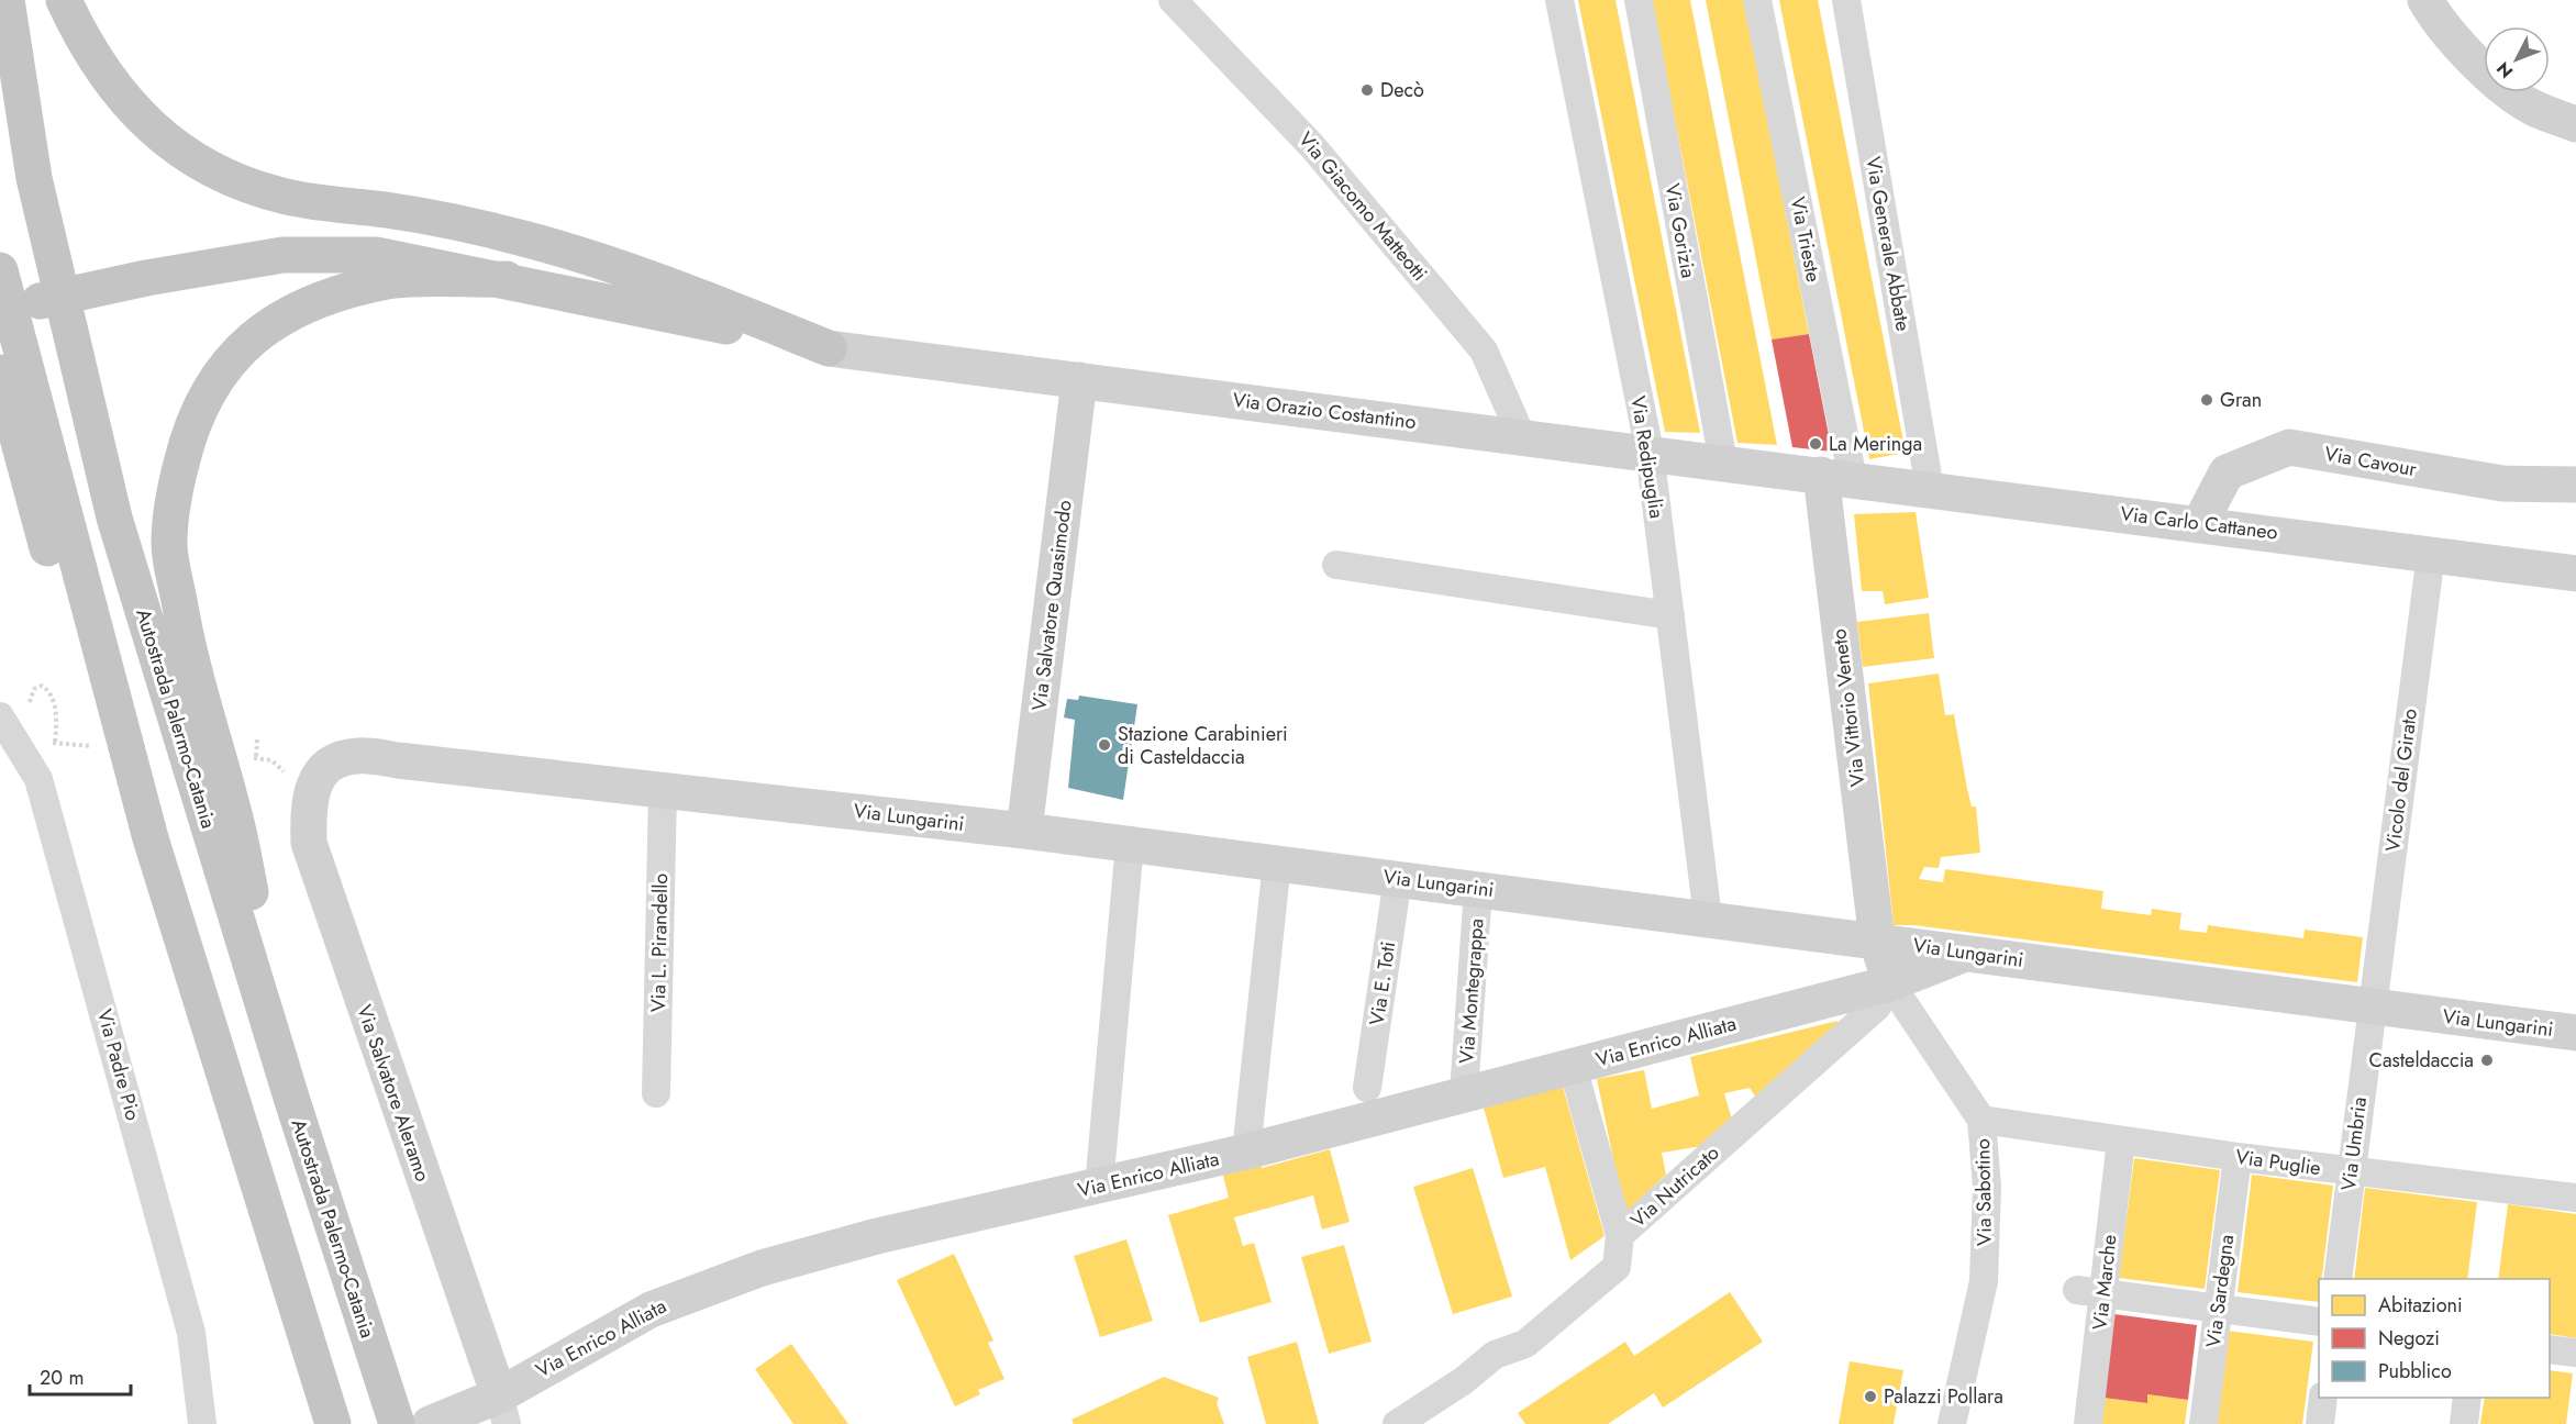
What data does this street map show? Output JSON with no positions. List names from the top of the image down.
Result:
{
  "streets": {
    "highway": ["Autostrada Palermo-Catania"],
    "street": [
      "Via Giacomo Matteotti",
      "Via Gorizia",
      "Via Trieste",
      "Via Generale Abbate",
      "Via Orazio Costantino",
      "Via Redipuglia",
      "Via Cavour",
      "Via Carlo Cattaneo",
      "Via Salvatore Quasimodo",
      "Via Vittorio Veneto",
      "Vicolo del Girato",
      "Via Lungarini",
      "Via L. Pirandello",
      "Via E. Toti",
      "Via Montegrappa",
      "Via Enrico Alliata",
      "Via Padre Pio",
      "Via Salvatore Aleramo",
      "Via Umbria",
      "Via Puglie",
      "Via Nutricato",
      "Via Sabotino",
      "Via Marche",
      "Via Sardegna"
    ]
  },
  "crossings": [
    ["Via Giacomo Matteotti", "Via Orazio Costantino"],
    ["Via Gorizia", "Via Orazio Costantino"],
    ["Via Trieste", "Via Orazio Costantino"],
    ["Via Trieste", "Via Carlo Cattaneo"],
    ["Via Trieste", "Via Vittorio Veneto"],
    ["Via Generale Abbate", "Via Carlo Cattaneo"],
    ["Via Orazio Costantino", "Via Redipuglia"],
    ["Via Orazio Costantino", "Via Carlo Cattaneo"],
    ["Via Orazio Costantino", "Via Salvatore Quasimodo"],
    ["Via Orazio Costantino", "Via Vittorio Veneto"],
    ["Via Redipuglia", "Via Lungarini"],
    ["Via Cavour", "Via Carlo Cattaneo"],
    ["Via Carlo Cattaneo", "Via Vittorio Veneto"],
    ["Via Carlo Cattaneo", "Vicolo del Girato"],
    ["Via Salvatore Quasimodo", "Via Lungarini"],
    ["Via Vittorio Veneto", "Via Lungarini"],
    ["Via Vittorio Veneto", "Via Enrico Alliata"],
    ["Via Vittorio Veneto", "Via Nutricato"],
    ["Via Vittorio Veneto", "Via Sabotino"],
    ["Vicolo del Girato", "Via Lungarini"],
    ["Vicolo del Girato", "Via Umbria"],
    ["Via Lungarini", "Via L. Pirandello"],
    ["Via Lungarini", "Via E. Toti"],
    ["Via Lungarini", "Via Montegrappa"],
    ["Via Lungarini", "Via Enrico Alliata"],
    ["Via Lungarini", "Via Salvatore Aleramo"],
    ["Via Lungarini", "Via Umbria"],
    ["Via Montegrappa", "Via Enrico Alliata"],
    ["Via Enrico Alliata", "Via Salvatore Aleramo"],
    ["Via Enrico Alliata", "Via Nutricato"],
    ["Via Enrico Alliata", "Via Sabotino"],
    ["Via Umbria", "Via Puglie"],
    ["Via Puglie", "Via Sabotino"],
    ["Via Puglie", "Via Marche"],
    ["Via Puglie", "Via Sardegna"],
    ["Via Nutricato", "Via Sabotino"]
  ],
  "places": [
    "Decò",
    "Gran",
    "La Meringa",
    "Stazione Carabinieri di Casteldaccia",
    "Casteldaccia",
    "Palazzi Pollara"
  ],
  "legend": ["Abitazioni", "Negozi", "Pubblico"],
  "scale_bar": "20 m",
  "north": "bottom left"
}
